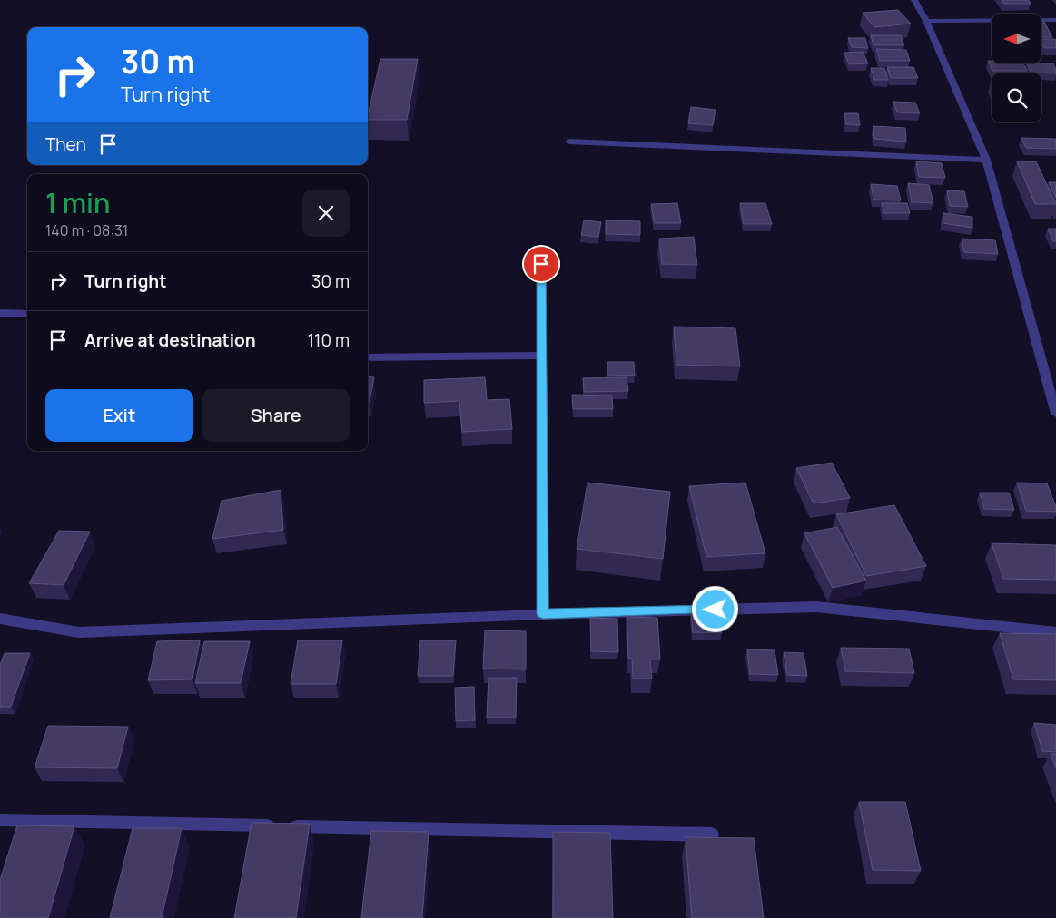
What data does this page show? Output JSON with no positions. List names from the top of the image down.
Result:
{
  "north": "left",
  "page": {
    "turn": ["30 m", "Turn right"],
    "then": "Then",
    "heading": ["1 min", "140 m · 08:31"],
    "list": [
      {
        "name": "Turn right",
        "value": "30 m"
      },
      {
        "name": "Arrive at destination",
        "value": "110 m"
      }
    ],
    "buttons": ["Exit", "Share"]
  }
}
